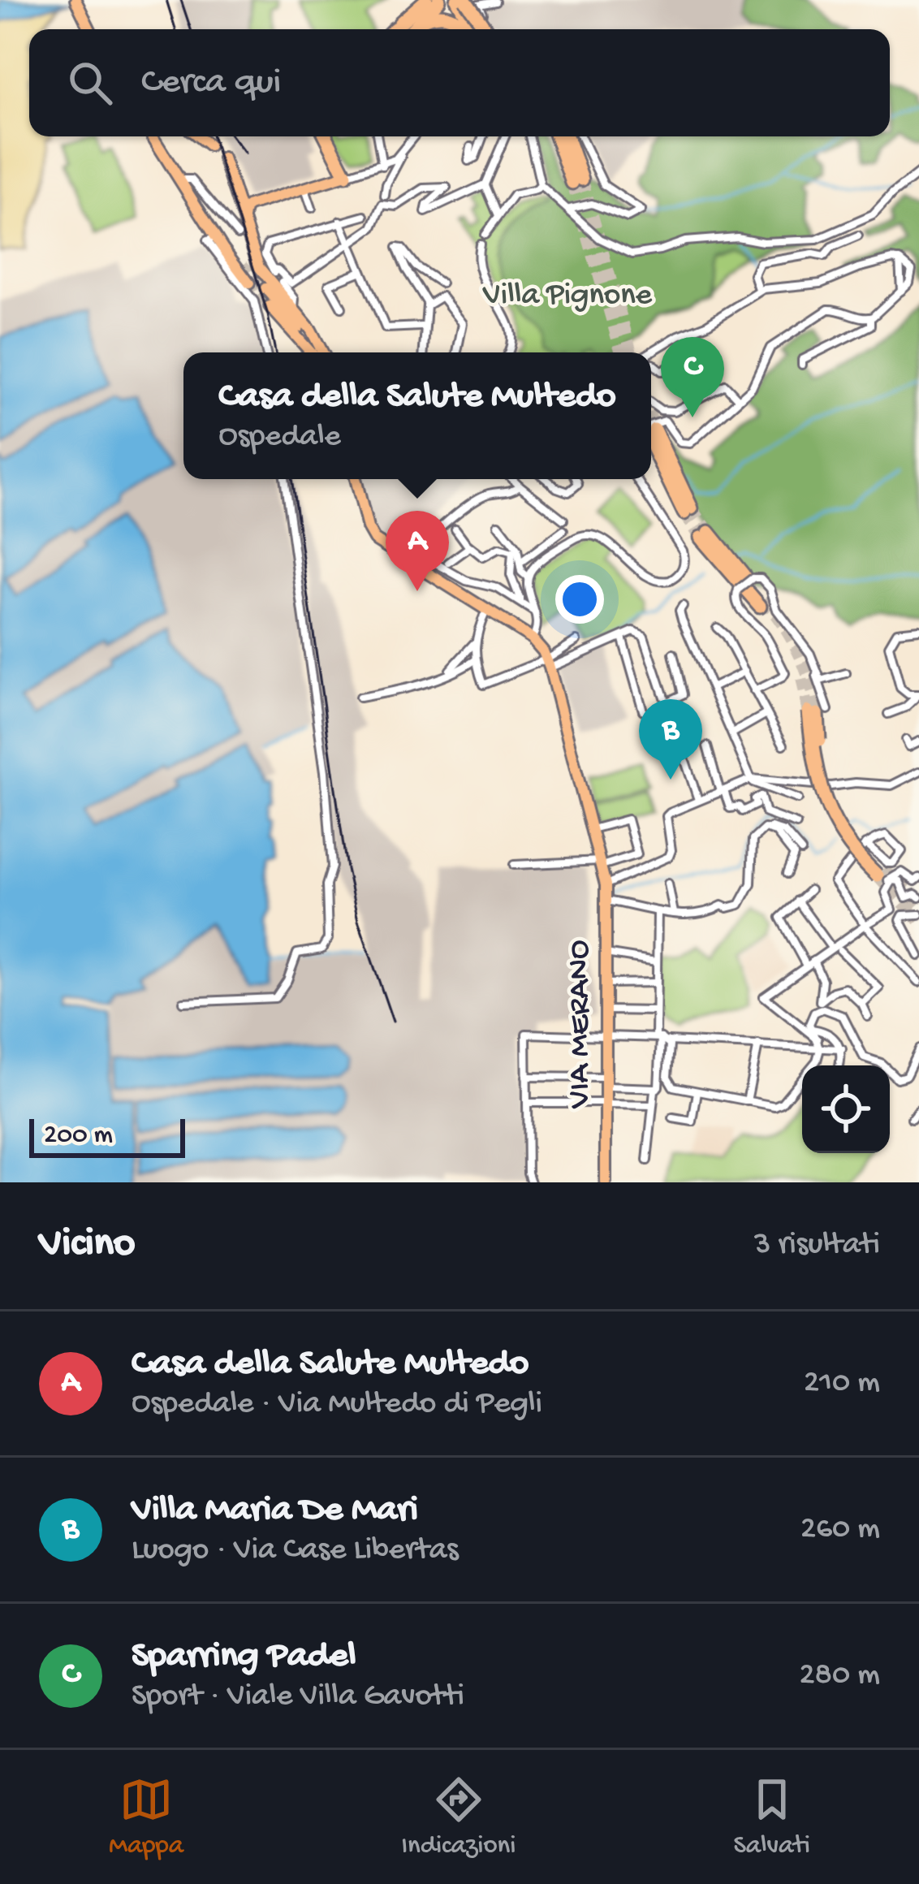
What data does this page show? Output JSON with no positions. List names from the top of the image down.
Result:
{
  "streets": {
    "main road": ["VIA MERANO"]
  },
  "parks": ["Villa Pignone"],
  "scale_bar": "200 m",
  "page": {
    "search": "Cerca qui",
    "pins": ["C", "A", "B"],
    "popup": ["Casa della Salute Multedo", "Ospedale"],
    "scale": "200 m",
    "heading": ["Vicino", "3 risultati"],
    "list": [
      {
        "mark": "A",
        "name": "Casa della Salute Multedo",
        "note": "Ospedale · Via Multedo di Pegli",
        "value": "210 m"
      },
      {
        "mark": "B",
        "name": "Villa Maria De Mari",
        "note": "Luogo · Via Case Libertas",
        "value": "260 m"
      },
      {
        "mark": "C",
        "name": "Sparring Padel",
        "note": "Sport · Viale Villa Gavotti",
        "value": "280 m"
      }
    ],
    "nav": ["Mappa", "Indicazioni", "Salvati"]
  }
}
